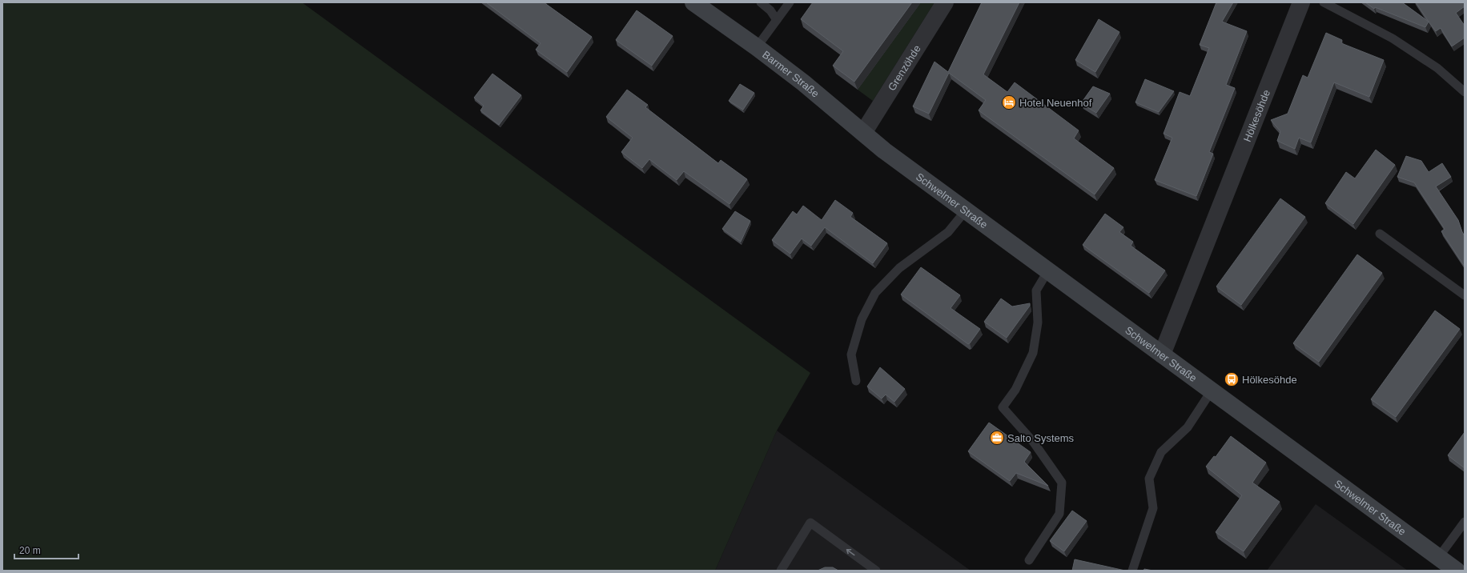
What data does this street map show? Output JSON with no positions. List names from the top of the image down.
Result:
{
  "streets": {
    "main road": ["Barmer Straße", "Schwelmer Straße"],
    "street": ["Grenzöhde", "Hölkesöhde"]
  },
  "crossings": [
    ["Grenzöhde", "Barmer Straße"],
    ["Barmer Straße", "Schwelmer Straße"],
    ["Hölkesöhde", "Schwelmer Straße"]
  ],
  "places": {
    "hotel": ["Hotel Neuenhof"],
    "bus stop": ["Hölkesöhde"],
    "office": ["Salto Systems"]
  },
  "scale_bar": "20 m"
}
